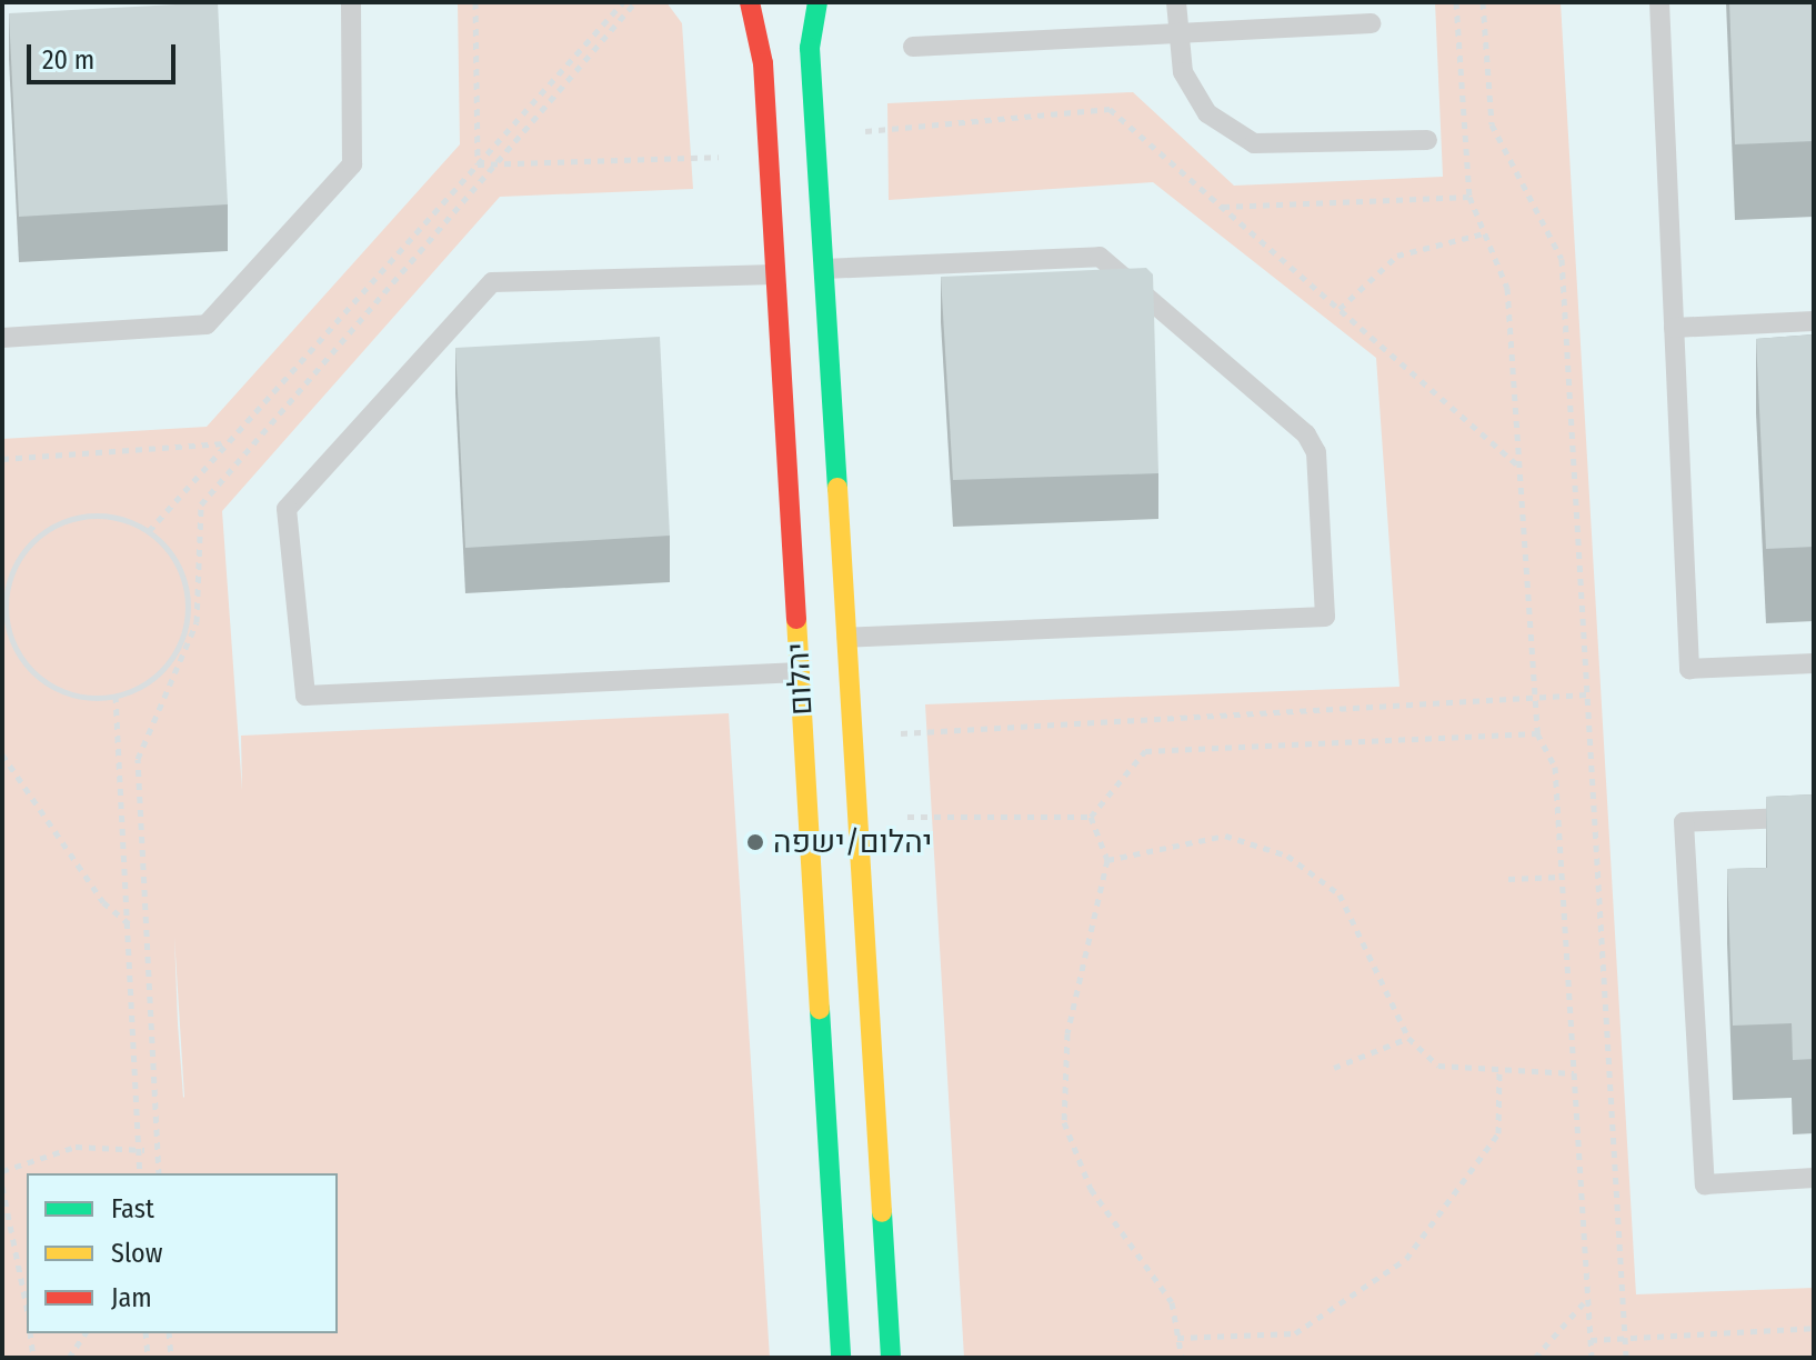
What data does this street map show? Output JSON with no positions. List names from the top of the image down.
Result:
{
  "streets": {
    "street": ["יהלום"]
  },
  "places": ["יהלום/ישפה"],
  "legend": ["Fast", "Slow", "Jam"],
  "scale_bar": "20 m"
}
